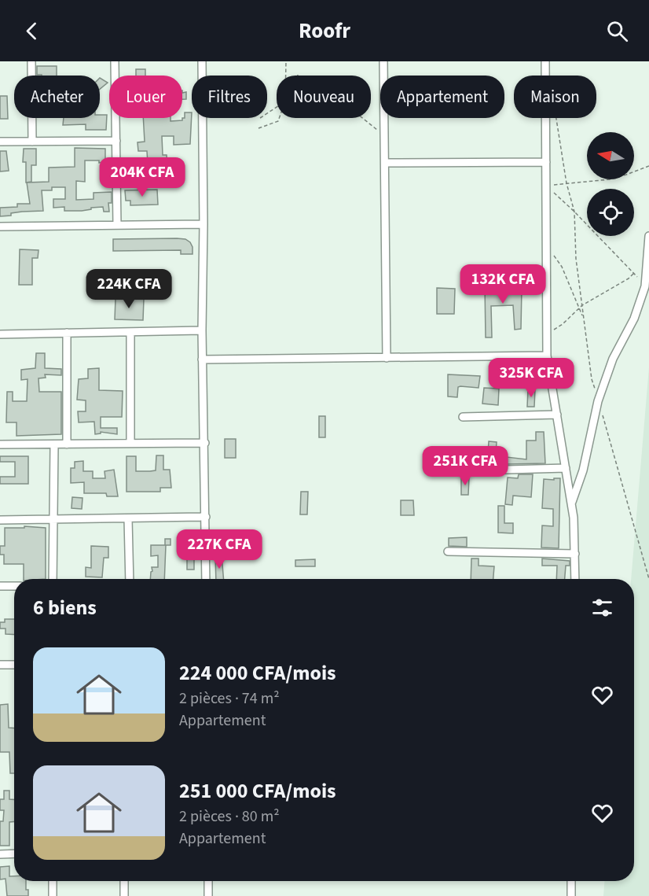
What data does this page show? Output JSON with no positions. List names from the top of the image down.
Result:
{
  "north": "left",
  "page": {
    "header": "Roofr",
    "chip": [
      "Acheter",
      "Louer",
      "Filtres",
      "Nouveau",
      "Appartement",
      "Maison"
    ],
    "price": [
      "204K CFA",
      "132K CFA",
      "224K CFA",
      "325K CFA",
      "251K CFA",
      "227K CFA"
    ],
    "heading": "6 biens",
    "list": [
      {
        "name": "224 000 CFA/mois",
        "note": "2 pièces · 74 m² · Appartement"
      },
      {
        "name": "251 000 CFA/mois",
        "note": "2 pièces · 80 m² · Appartement"
      }
    ]
  }
}
